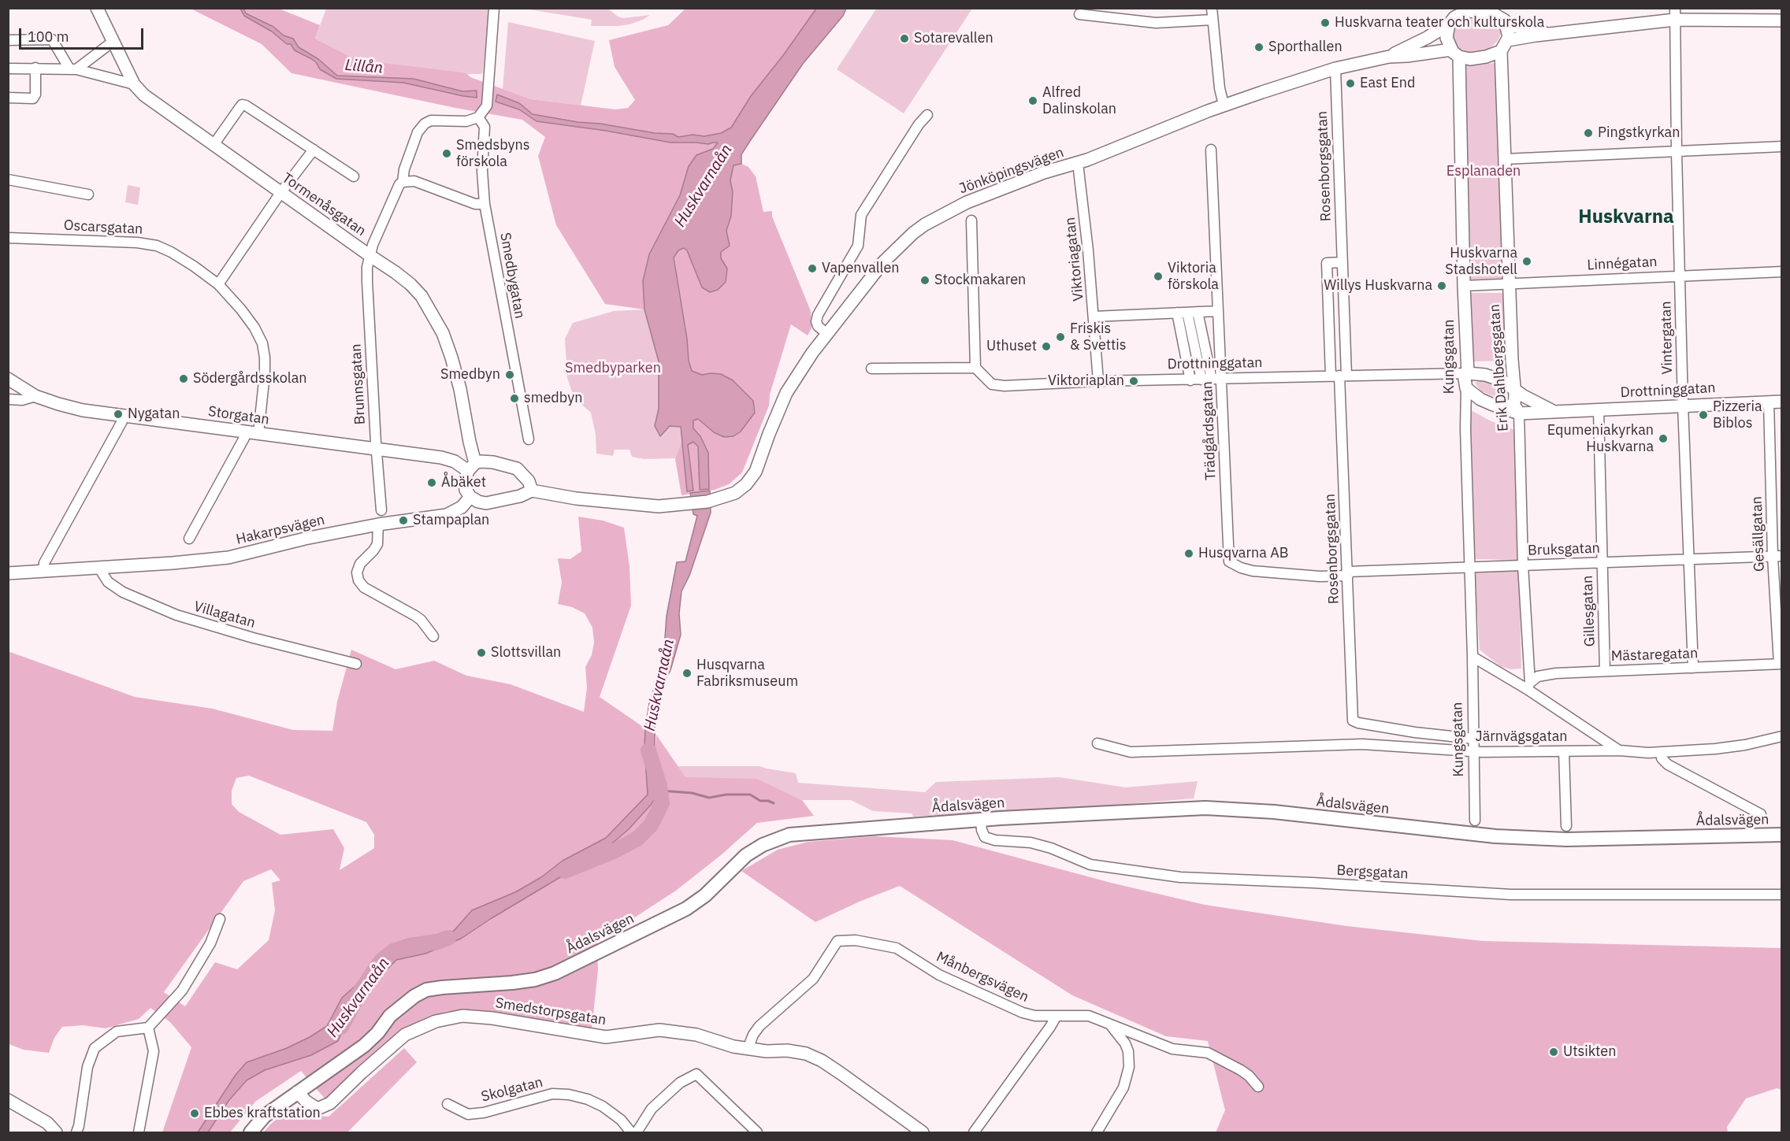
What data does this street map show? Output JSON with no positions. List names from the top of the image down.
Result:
{
  "streets": {
    "main road": ["Ådalsvägen"],
    "street": [
      "Rosenborgsgatan",
      "Jönköpingsvägen",
      "Tormenåsgatan",
      "Oscarsgatan",
      "Viktoriagatan",
      "Linnégatan",
      "Smedbygatan",
      "Vintergatan",
      "Kungsgatan",
      "Drottninggatan",
      "Erik Dahlbergsgatan",
      "Brunnsgatan",
      "Storgatan",
      "Trädgårdsgatan",
      "Hakarpsvägen",
      "Gesällgatan",
      "Bruksgatan",
      "Gillesgatan",
      "Villagatan",
      "Mästaregatan",
      "Järnvägsgatan",
      "Bergsgatan",
      "Månbergsvägen",
      "Smedstorpsgatan",
      "Skolgatan"
    ]
  },
  "crossings": [
    ["Rosenborgsgatan", "Jönköpingsvägen"],
    ["Rosenborgsgatan", "Kungsgatan"],
    ["Rosenborgsgatan", "Drottninggatan"],
    ["Rosenborgsgatan", "Trädgårdsgatan"],
    ["Rosenborgsgatan", "Bruksgatan"],
    ["Jönköpingsvägen", "Viktoriagatan"],
    ["Jönköpingsvägen", "Kungsgatan"],
    ["Jönköpingsvägen", "Erik Dahlbergsgatan"],
    ["Tormenåsgatan", "Brunnsgatan"],
    ["Tormenåsgatan", "Storgatan"],
    ["Tormenåsgatan", "Hakarpsvägen"],
    ["Oscarsgatan", "Storgatan"],
    ["Viktoriagatan", "Drottninggatan"],
    ["Linnégatan", "Vintergatan"],
    ["Linnégatan", "Kungsgatan"],
    ["Linnégatan", "Erik Dahlbergsgatan"],
    ["Vintergatan", "Drottninggatan"],
    ["Vintergatan", "Bruksgatan"],
    ["Vintergatan", "Mästaregatan"],
    ["Kungsgatan", "Drottninggatan"],
    ["Kungsgatan", "Erik Dahlbergsgatan"],
    ["Kungsgatan", "Bruksgatan"],
    ["Kungsgatan", "Järnvägsgatan"],
    ["Drottninggatan", "Erik Dahlbergsgatan"],
    ["Drottninggatan", "Trädgårdsgatan"],
    ["Drottninggatan", "Gesällgatan"],
    ["Drottninggatan", "Gillesgatan"],
    ["Erik Dahlbergsgatan", "Bruksgatan"],
    ["Erik Dahlbergsgatan", "Mästaregatan"],
    ["Brunnsgatan", "Storgatan"],
    ["Trädgårdsgatan", "Bruksgatan"],
    ["Hakarpsvägen", "Villagatan"],
    ["Gesällgatan", "Bruksgatan"],
    ["Gesällgatan", "Mästaregatan"],
    ["Bruksgatan", "Gillesgatan"],
    ["Gillesgatan", "Mästaregatan"],
    ["Ådalsvägen", "Bergsgatan"],
    ["Ådalsvägen", "Smedstorpsgatan"],
    ["Månbergsvägen", "Smedstorpsgatan"]
  ],
  "districts": ["Huskvarna"],
  "water": ["Lillån", "Huskvarnaån"],
  "parks": ["Esplanaden", "Smedbyparken"],
  "places": [
    "Huskvarna teater och kulturskola",
    "Sotarevallen",
    "Sporthallen",
    "East End",
    "Alfred Dalinskolan",
    "Pingstkyrkan",
    "Smedsbyns förskola",
    "Huskvarna Stadshotell",
    "Vapenvallen",
    "Viktoria förskola",
    "Stockmakaren",
    "Willys Huskvarna",
    "Friskis & Svettis",
    "Uthuset",
    "Smedbyn",
    "Södergårdsskolan",
    "Viktoriaplan",
    "smedbyn",
    "Nygatan",
    "Pizzeria Biblos",
    "Equmeniakyrkan Huskvarna",
    "Åbäket",
    "Stampaplan",
    "Husqvarna AB",
    "Slottsvillan",
    "Husqvarna Fabriksmuseum",
    "Utsikten",
    "Ebbes kraftstation"
  ],
  "scale_bar": "100 m"
}
